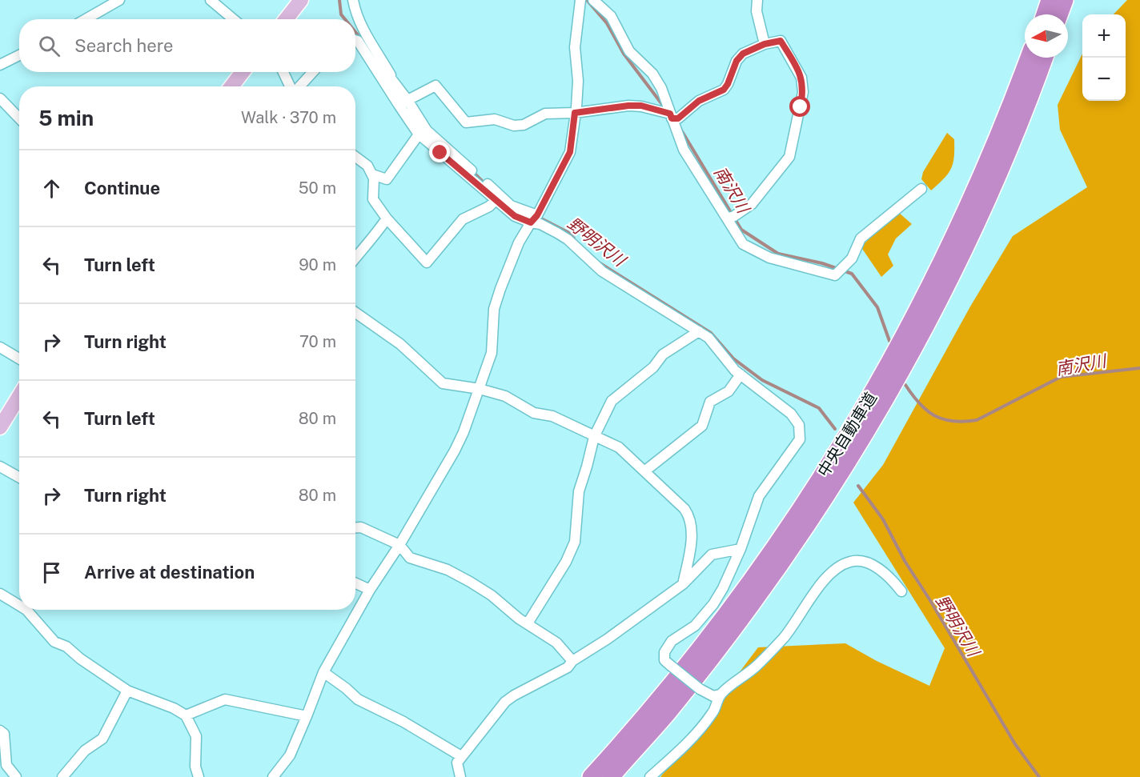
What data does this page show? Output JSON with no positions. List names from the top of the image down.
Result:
{
  "streets": {
    "highway": ["中央自動車道"]
  },
  "water": ["南沢川", "野明沢川"],
  "north": "left",
  "page": {
    "map_buttons": ["+", "−"],
    "search": "Search here",
    "heading": ["5 min", "Walk · 370 m"],
    "list": [
      ["Continue", "50 m"],
      ["Turn left", "90 m"],
      ["Turn right", "70 m"],
      ["Turn left", "80 m"],
      ["Turn right", "80 m"],
      "Arrive at destination"
    ]
  }
}
